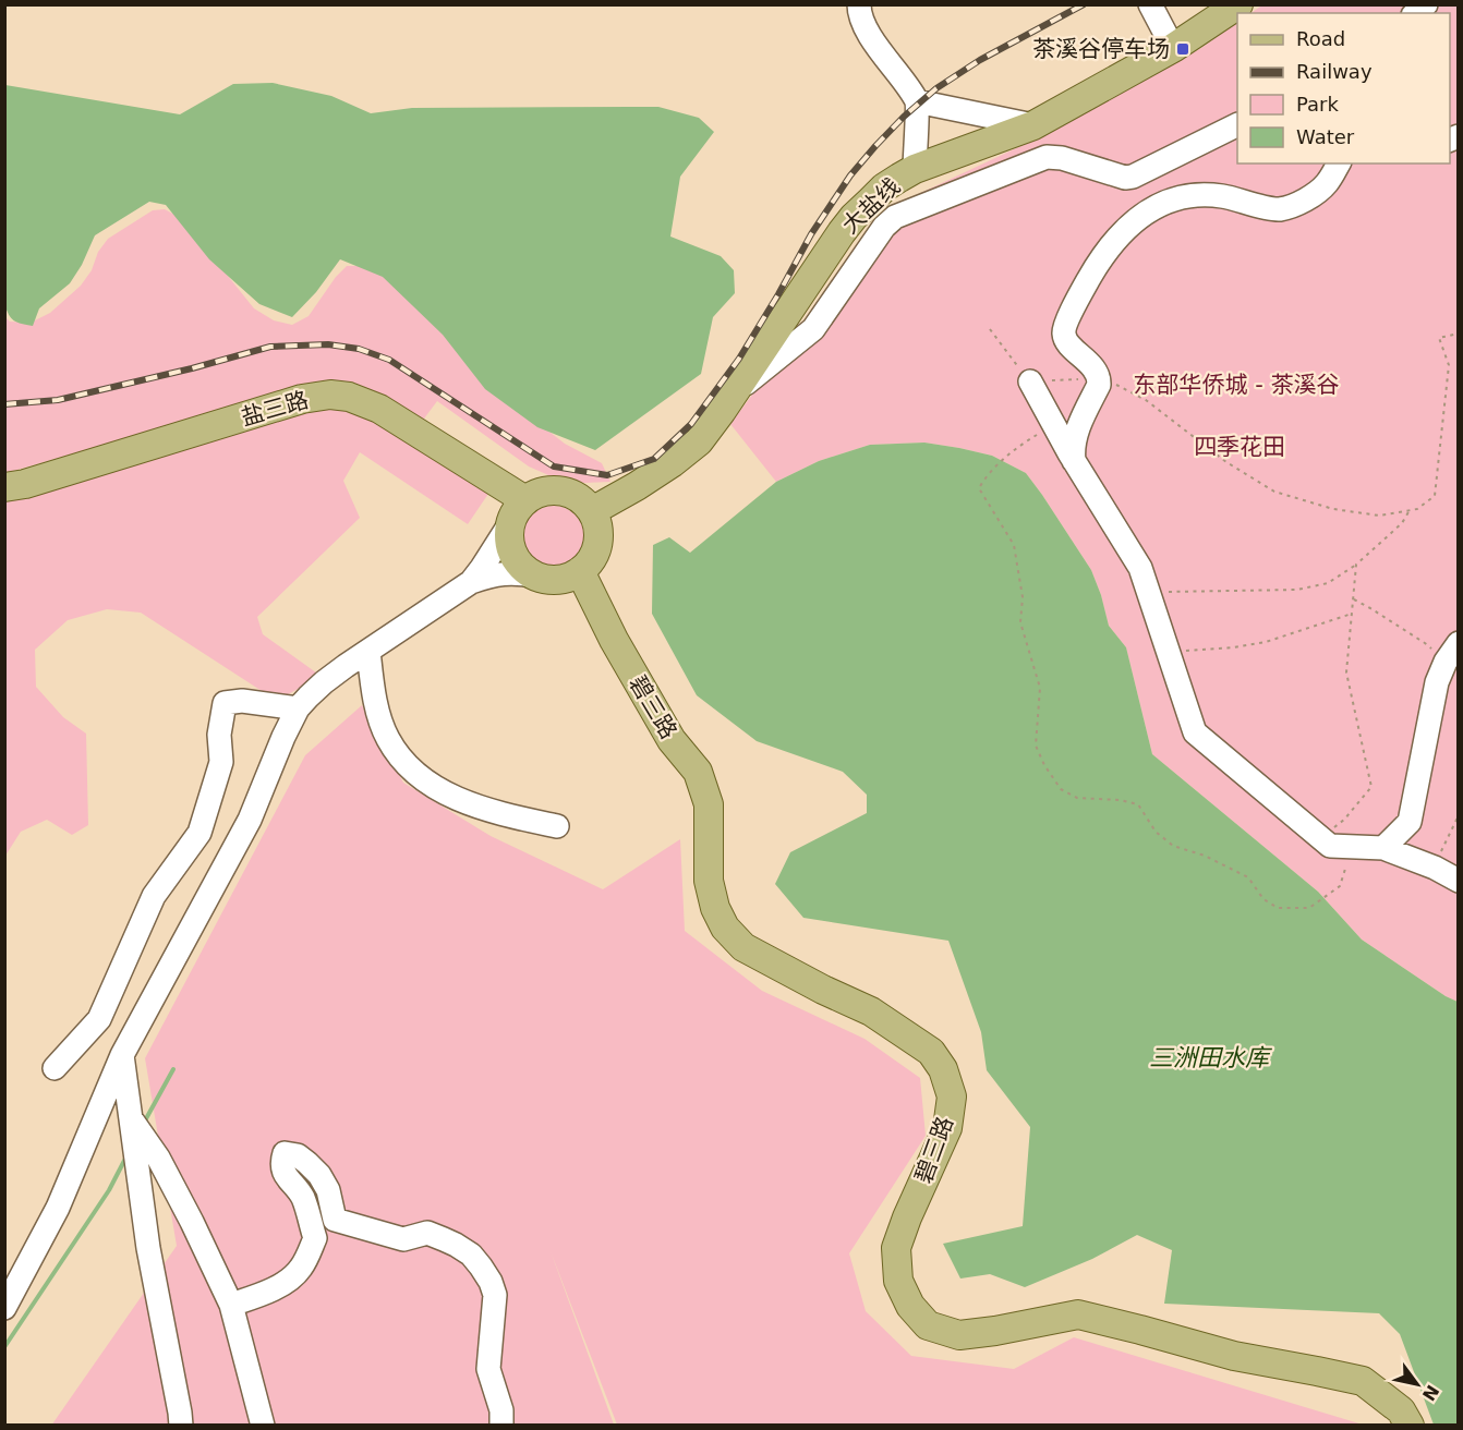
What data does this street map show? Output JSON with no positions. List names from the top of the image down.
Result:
{
  "streets": {
    "main road": ["大盐线", "盐三路", "碧三路"]
  },
  "crossings": [
    ["大盐线", "盐三路"],
    ["大盐线", "碧三路"],
    ["盐三路", "碧三路"]
  ],
  "water": ["三洲田水库"],
  "parks": ["东部华侨城 - 茶溪谷", "四季花田"],
  "places": {
    "transit": ["茶溪谷停车场"]
  },
  "legend": [
    "Road",
    "Railway",
    "Park",
    "Water"
  ],
  "north": "bottom right"
}
